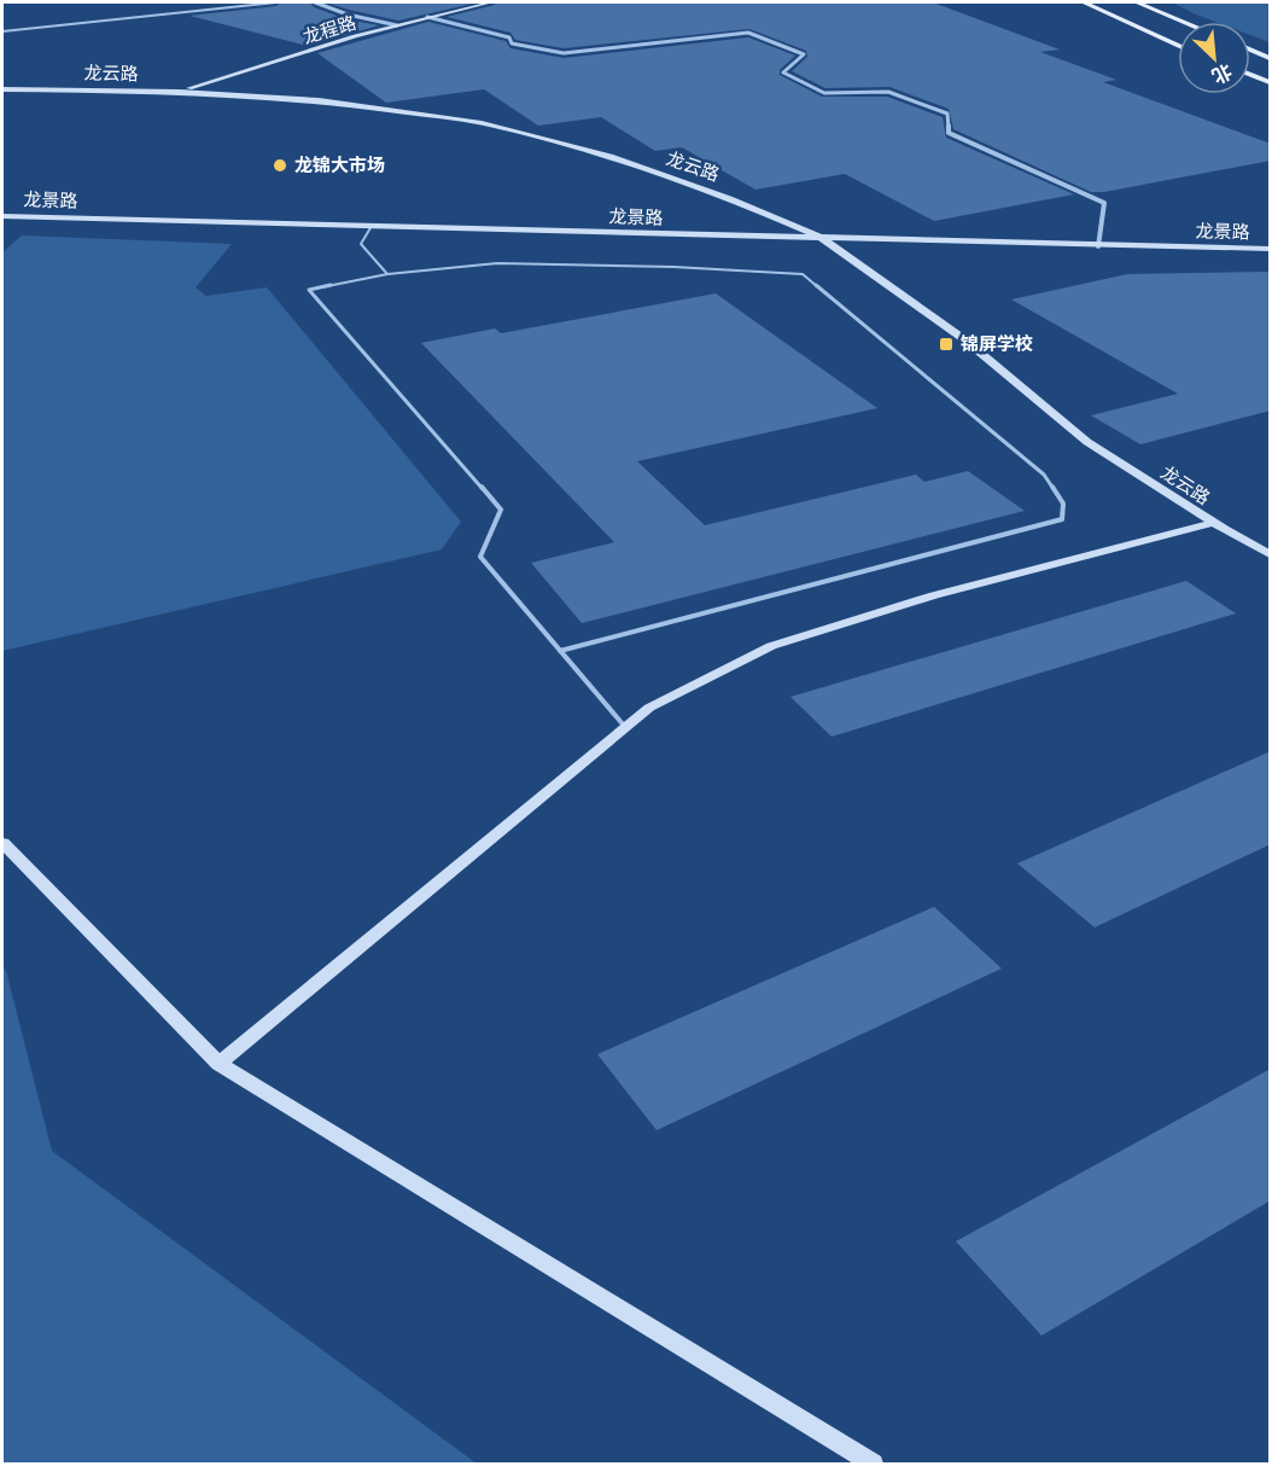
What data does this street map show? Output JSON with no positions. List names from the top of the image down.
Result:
{
  "streets": {
    "street": ["龙程路", "龙云路", "龙景路"]
  },
  "crossings": [
    ["龙程路", "龙云路"],
    ["龙云路", "龙景路"]
  ],
  "places": {
    "other": ["龙锦大市场"],
    "transit": ["锦屏学校"]
  },
  "north": "bottom right"
}
